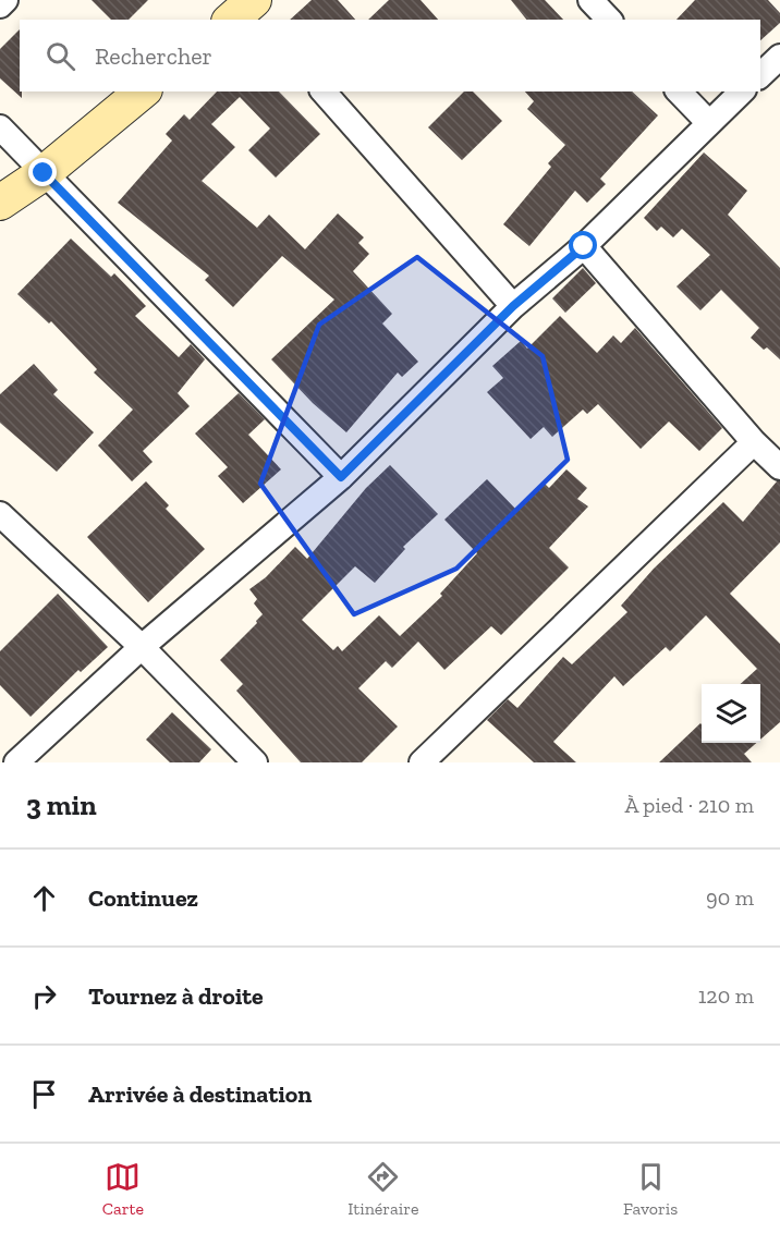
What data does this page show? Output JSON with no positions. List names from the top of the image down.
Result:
{
  "page": {
    "search": "Rechercher",
    "heading": ["3 min", "À pied · 210 m"],
    "list": [
      ["Continuez", "90 m"],
      ["Tournez à droite", "120 m"],
      "Arrivée à destination"
    ],
    "nav": ["Carte", "Itinéraire", "Favoris"]
  }
}
